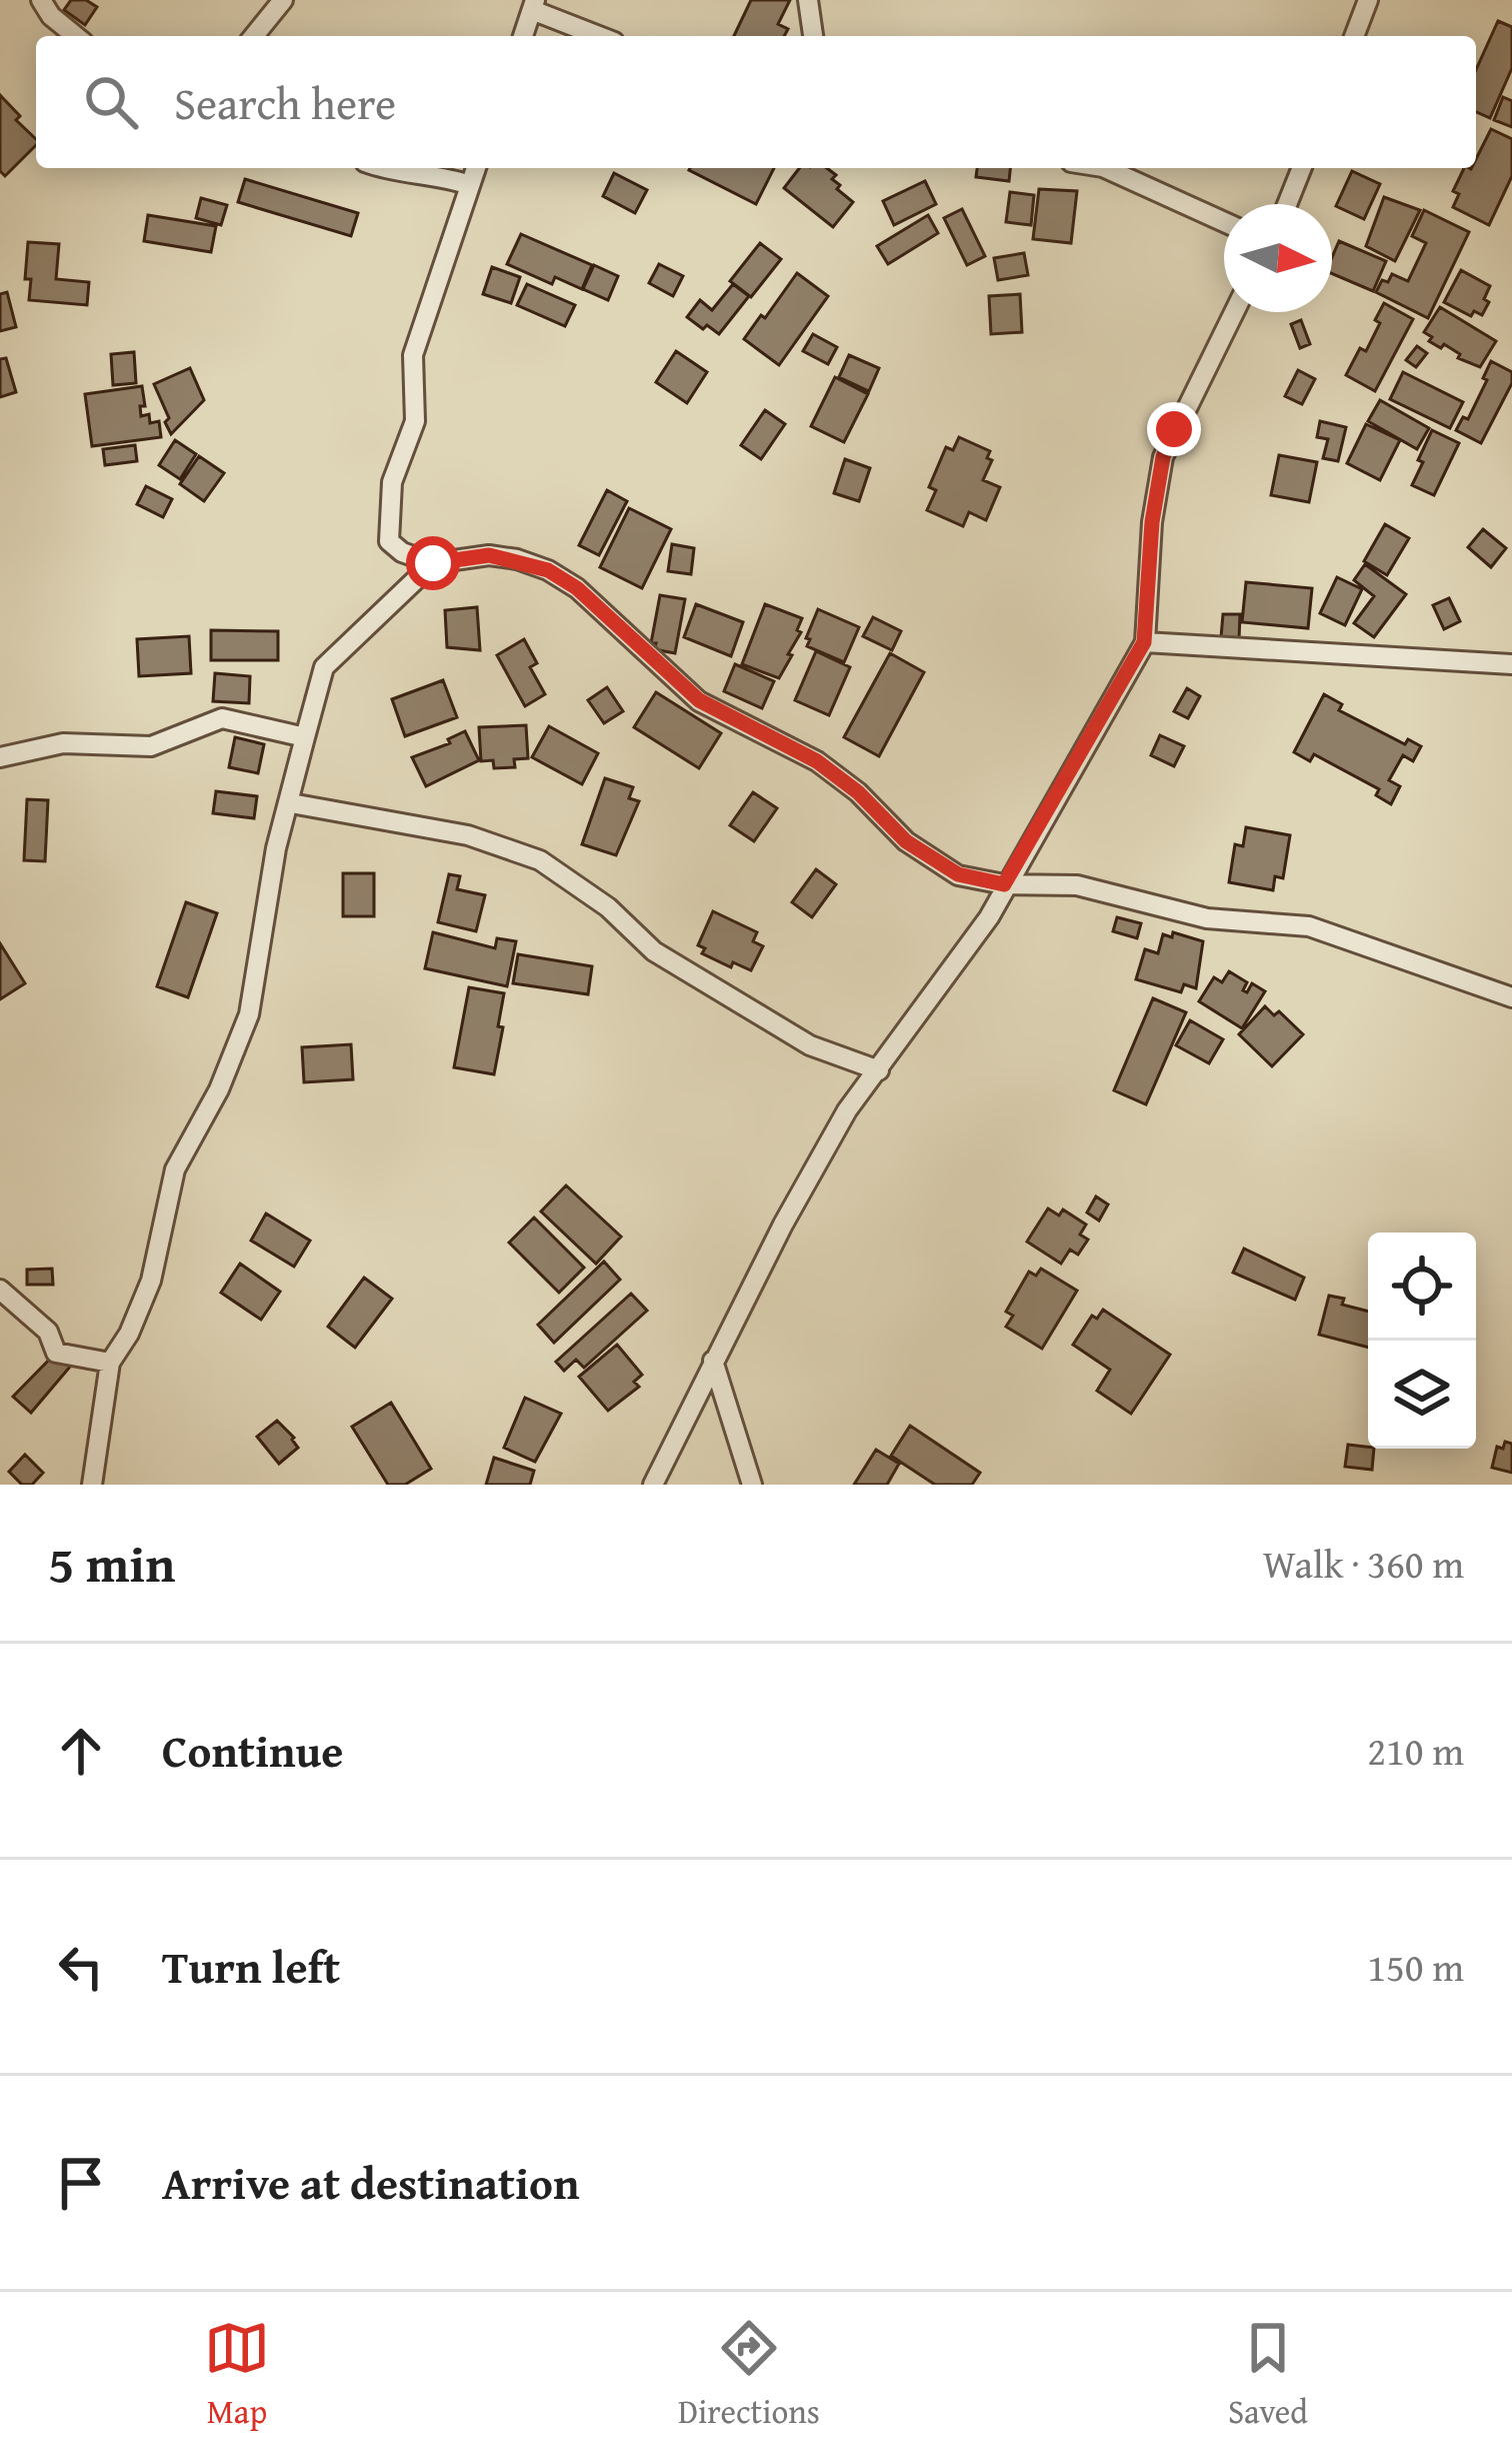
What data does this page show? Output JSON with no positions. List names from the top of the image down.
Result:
{
  "north": "right",
  "page": {
    "search": "Search here",
    "heading": ["5 min", "Walk · 360 m"],
    "list": [
      ["Continue", "210 m"],
      ["Turn left", "150 m"],
      "Arrive at destination"
    ],
    "nav": ["Map", "Directions", "Saved"]
  }
}
